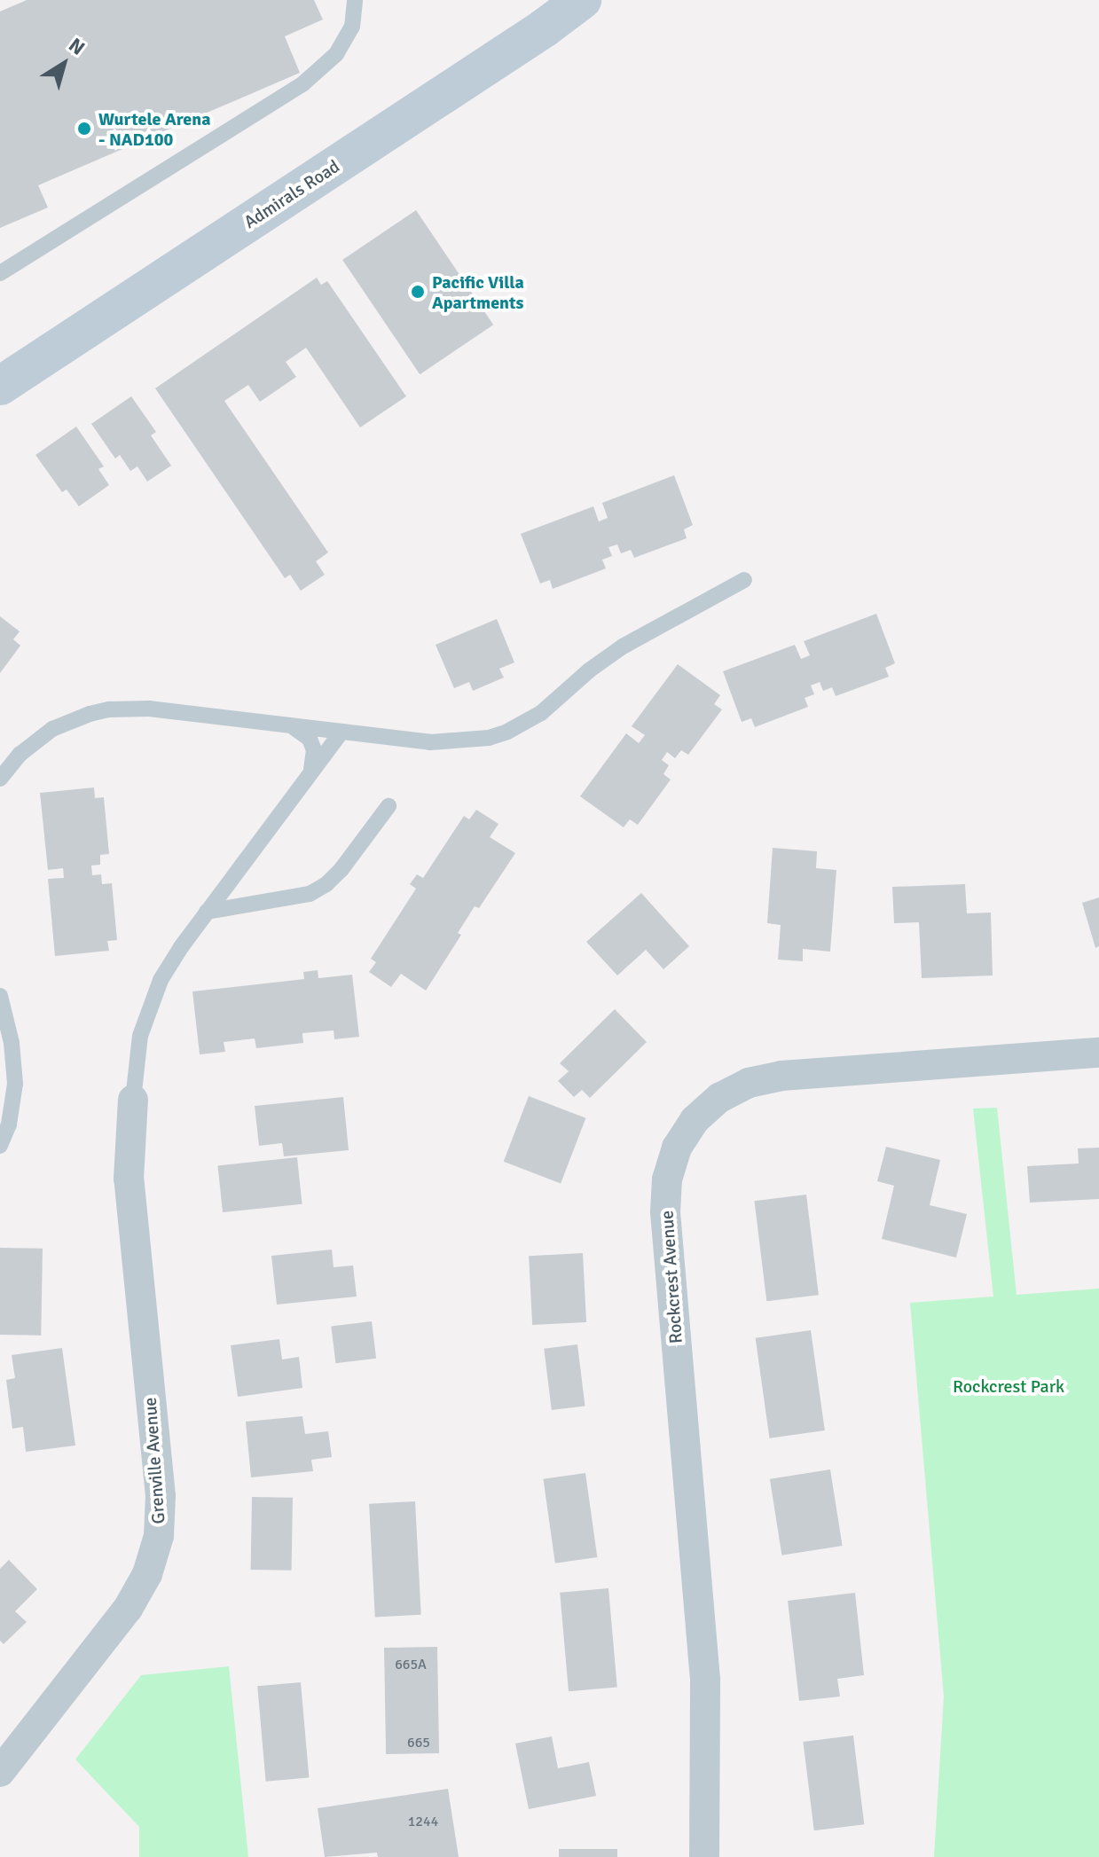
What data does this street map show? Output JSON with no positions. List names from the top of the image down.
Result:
{
  "streets": {
    "main road": ["Admirals Road"],
    "street": ["Rockcrest Avenue", "Grenville Avenue"]
  },
  "parks": ["Rockcrest Park"],
  "places": ["Wurtele Arena - NAD100", "Pacific Villa Apartments"],
  "house_numbers": ["665A", "665", "1244"],
  "north": "top right"
}
